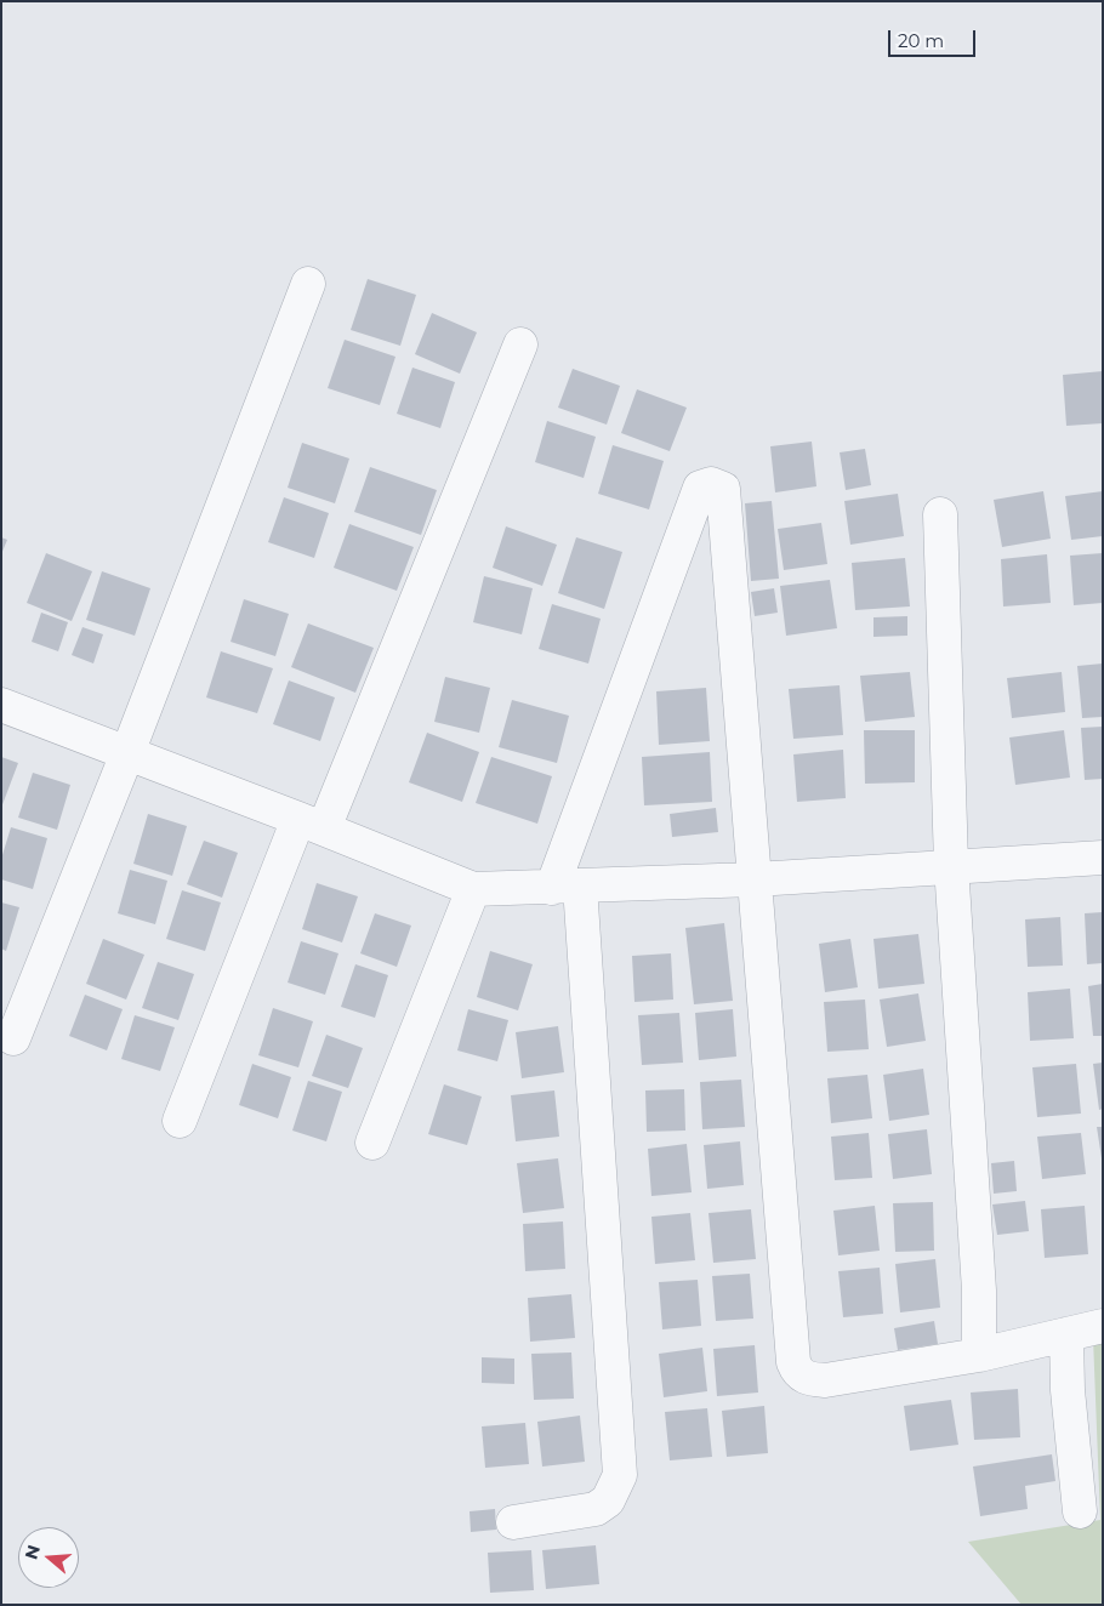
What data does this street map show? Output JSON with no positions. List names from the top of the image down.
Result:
{
  "scale_bar": "20 m",
  "north": "left"
}
